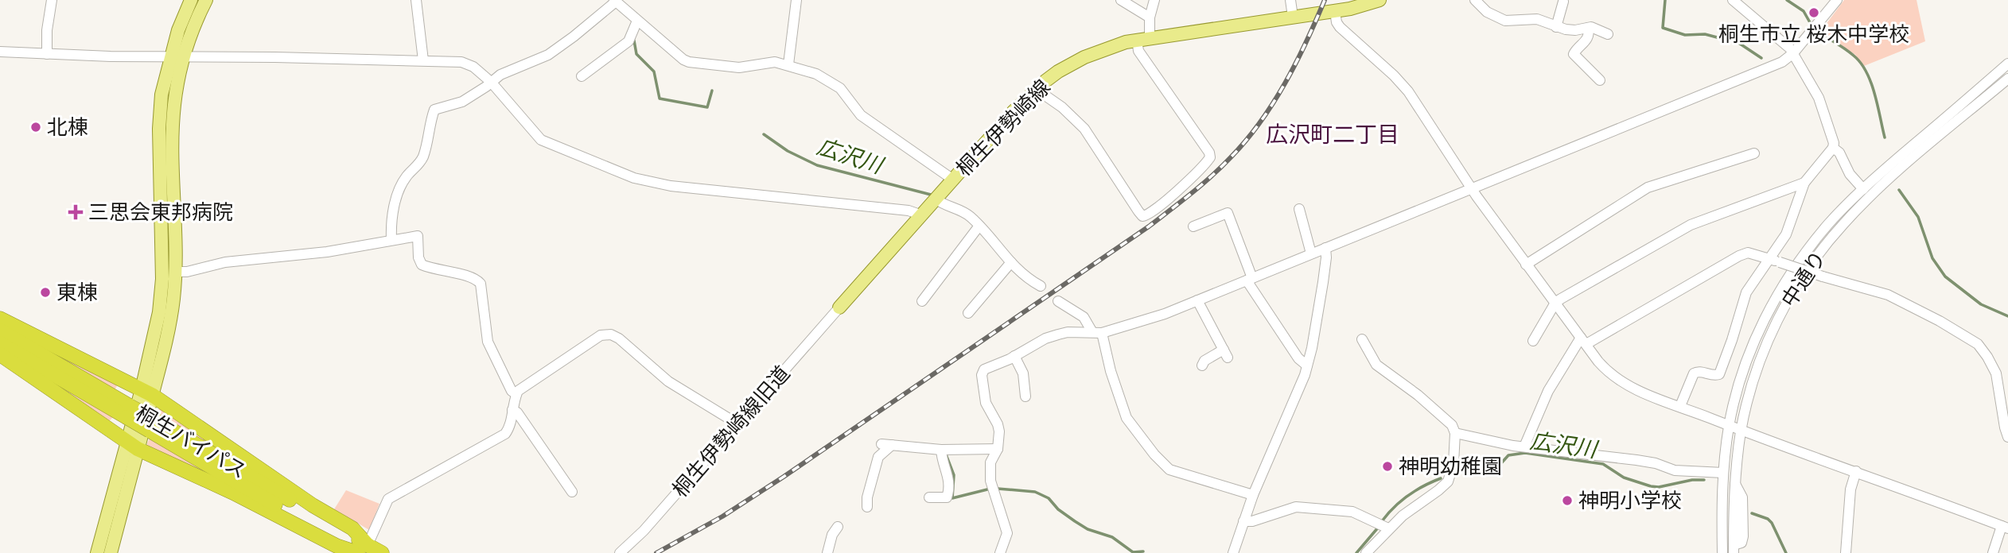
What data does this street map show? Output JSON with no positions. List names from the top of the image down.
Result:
{
  "streets": {
    "highway": ["桐生バイパス"],
    "main road": ["桐生伊勢崎線"],
    "street": ["中通り", "桐生伊勢崎線旧道"]
  },
  "crossings": [
    ["桐生伊勢崎線", "桐生伊勢崎線旧道"]
  ],
  "districts": ["広沢町二丁目"],
  "water": ["広沢川"],
  "places": {
    "other": [
      "桐生市立 桜木中学校",
      "北棟",
      "東棟",
      "神明幼稚園",
      "神明小学校"
    ],
    "health": ["三思会東邦病院"]
  }
}
